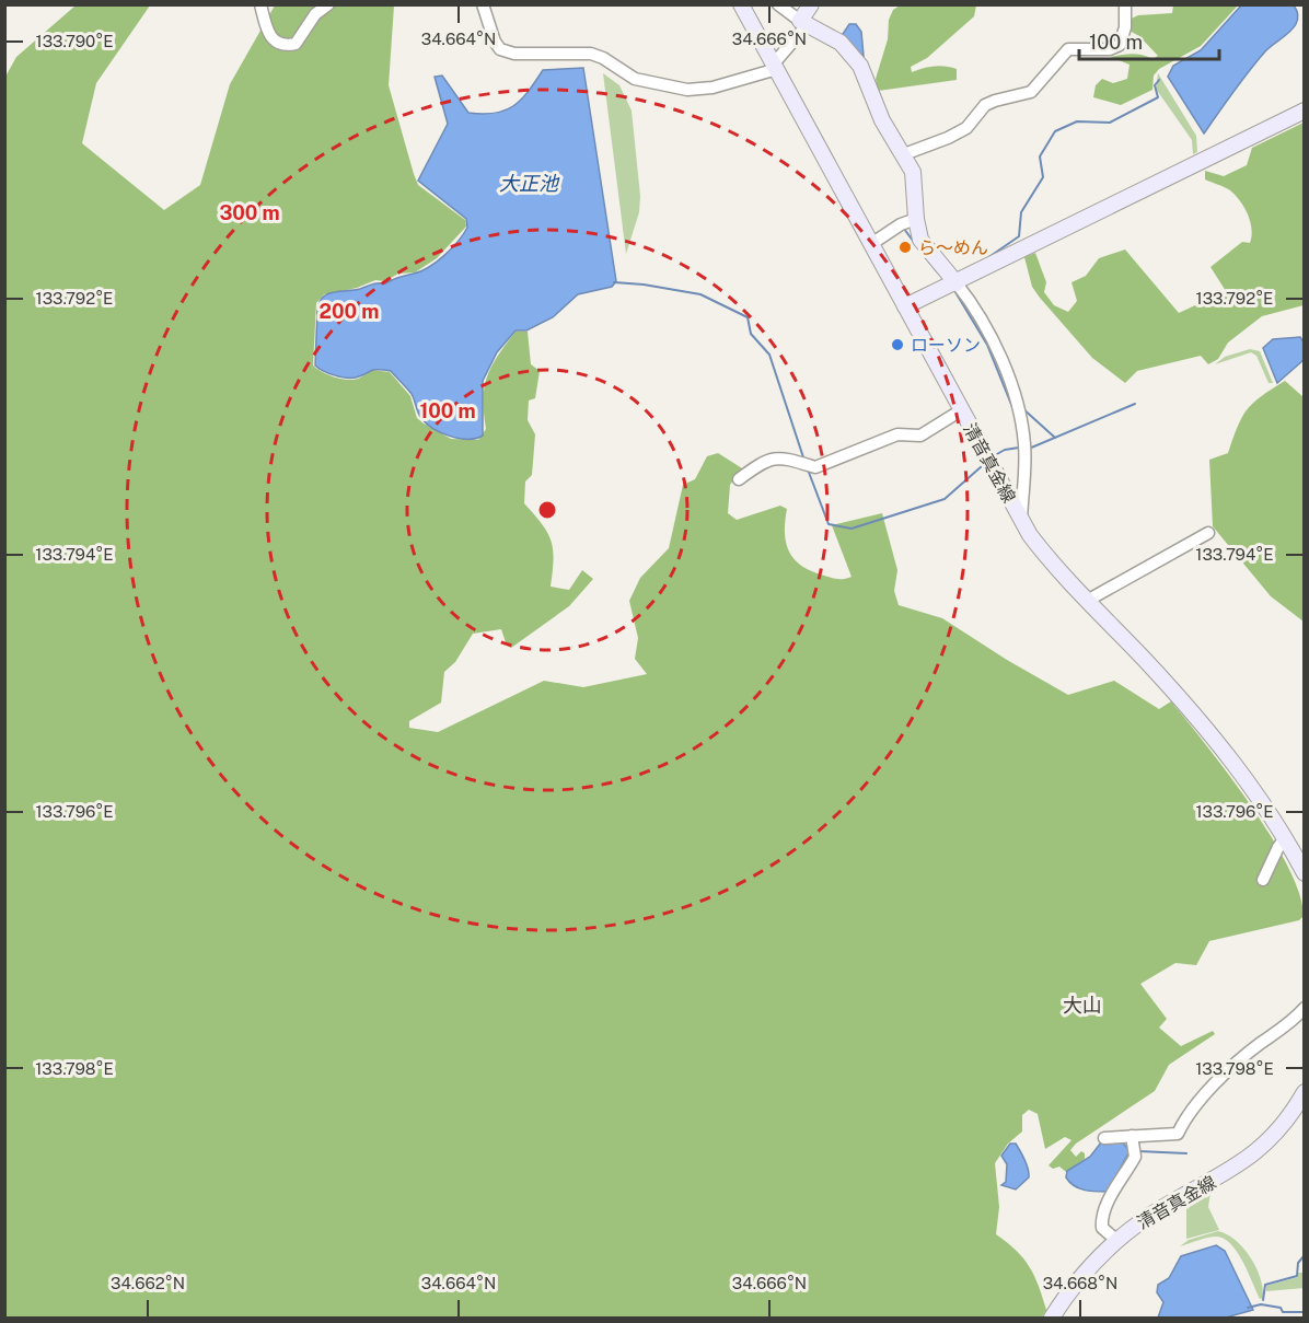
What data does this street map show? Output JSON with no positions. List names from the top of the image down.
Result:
{
  "streets": {
    "main road": ["清音真金線"]
  },
  "districts": ["大山"],
  "water": ["大正池"],
  "places": ["ら～めん", "ローソン"],
  "scale_bar": "100 m",
  "coordinates": [
    "34.664°N",
    "34.666°N",
    "133.790°E",
    "133.792°E",
    "133.794°E",
    "133.796°E",
    "133.798°E",
    "34.662°N",
    "34.668°N"
  ],
  "rings": ["300 m", "200 m", "100 m"]
}
